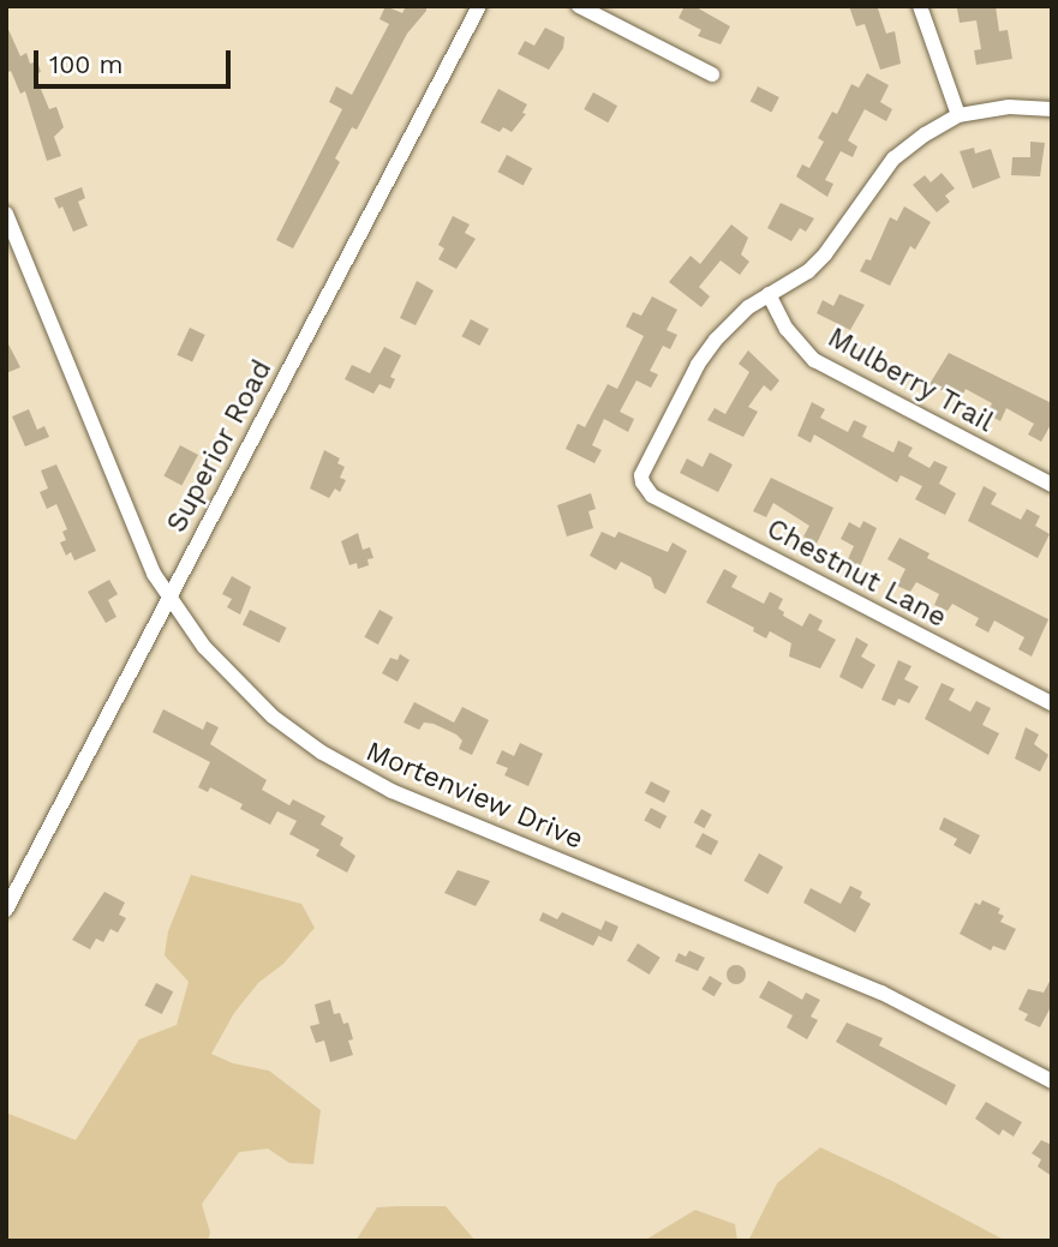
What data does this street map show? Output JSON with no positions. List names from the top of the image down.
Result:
{
  "streets": {
    "street": [
      "Mulberry Trail",
      "Superior Road",
      "Chestnut Lane",
      "Mortenview Drive"
    ]
  },
  "crossings": [
    ["Mulberry Trail", "Chestnut Lane"],
    ["Superior Road", "Mortenview Drive"]
  ],
  "scale_bar": "100 m"
}
